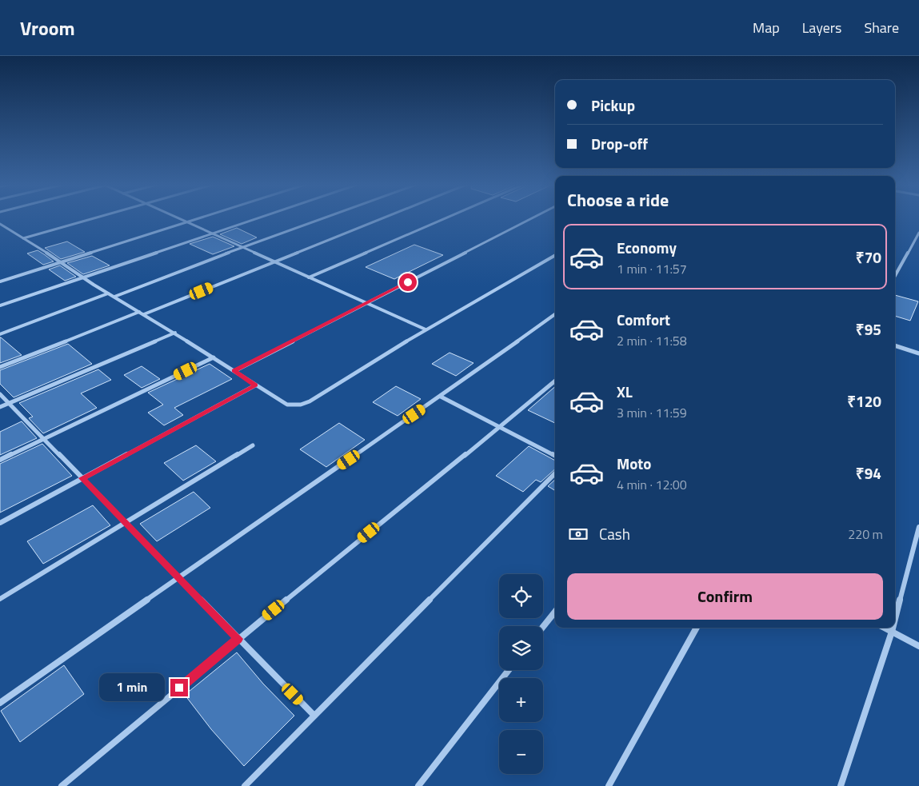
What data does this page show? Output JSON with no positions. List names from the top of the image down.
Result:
{
  "page": {
    "header": "Vroom",
    "nav": ["Map", "Layers", "Share"],
    "banner": ["Pickup", "Drop-off"],
    "heading": "Choose a ride",
    "list": [
      {
        "name": "Economy",
        "note": "1 min · 11:57",
        "value": "₹70"
      },
      {
        "name": "Comfort",
        "note": "2 min · 11:58",
        "value": "₹95"
      },
      {
        "name": "XL",
        "note": "3 min · 11:59",
        "value": "₹120"
      },
      {
        "name": "Moto",
        "note": "4 min · 12:00",
        "value": "₹94"
      }
    ],
    "pay": ["Cash", "220 m"],
    "buttons": "Confirm",
    "map_buttons": ["+", "−"],
    "bubble": "1 min"
  }
}
